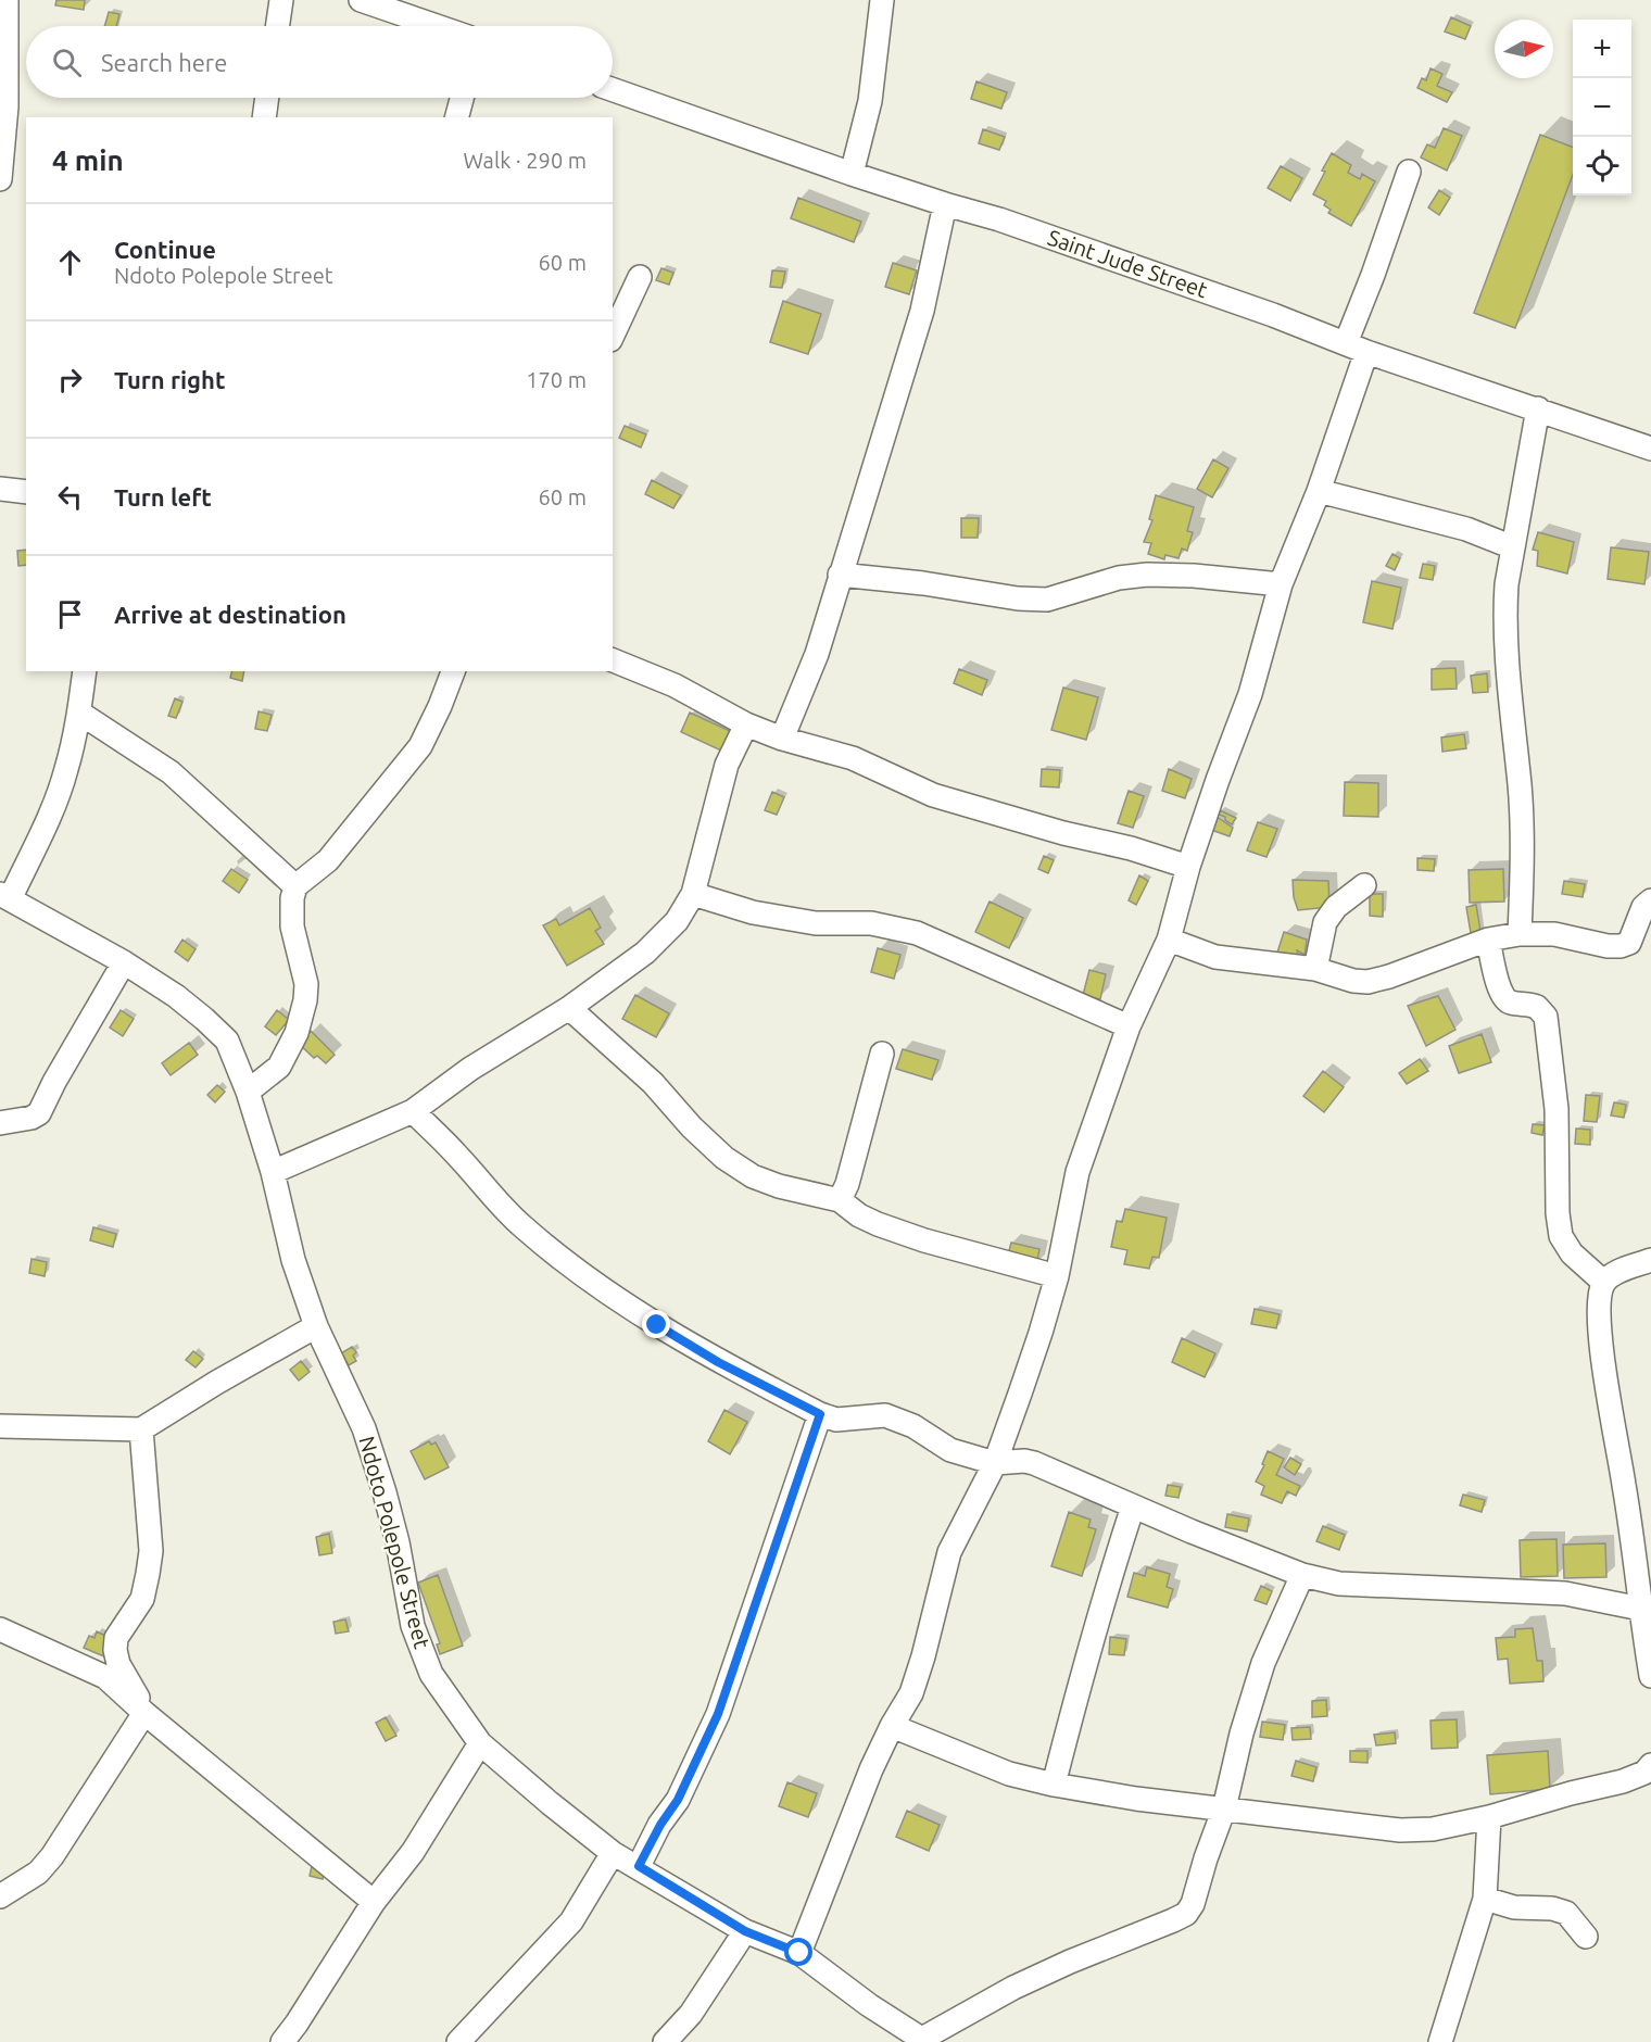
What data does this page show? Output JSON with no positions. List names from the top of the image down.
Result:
{
  "streets": {
    "street": ["Saint Jude Street", "Ndoto Polepole Street"]
  },
  "north": "right",
  "page": {
    "map_buttons": ["+", "−"],
    "search": "Search here",
    "heading": ["4 min", "Walk · 290 m"],
    "list": [
      ["Continue", "Ndoto Polepole Street", "60 m"],
      ["Turn right", "170 m"],
      ["Turn left", "60 m"],
      "Arrive at destination"
    ]
  }
}
